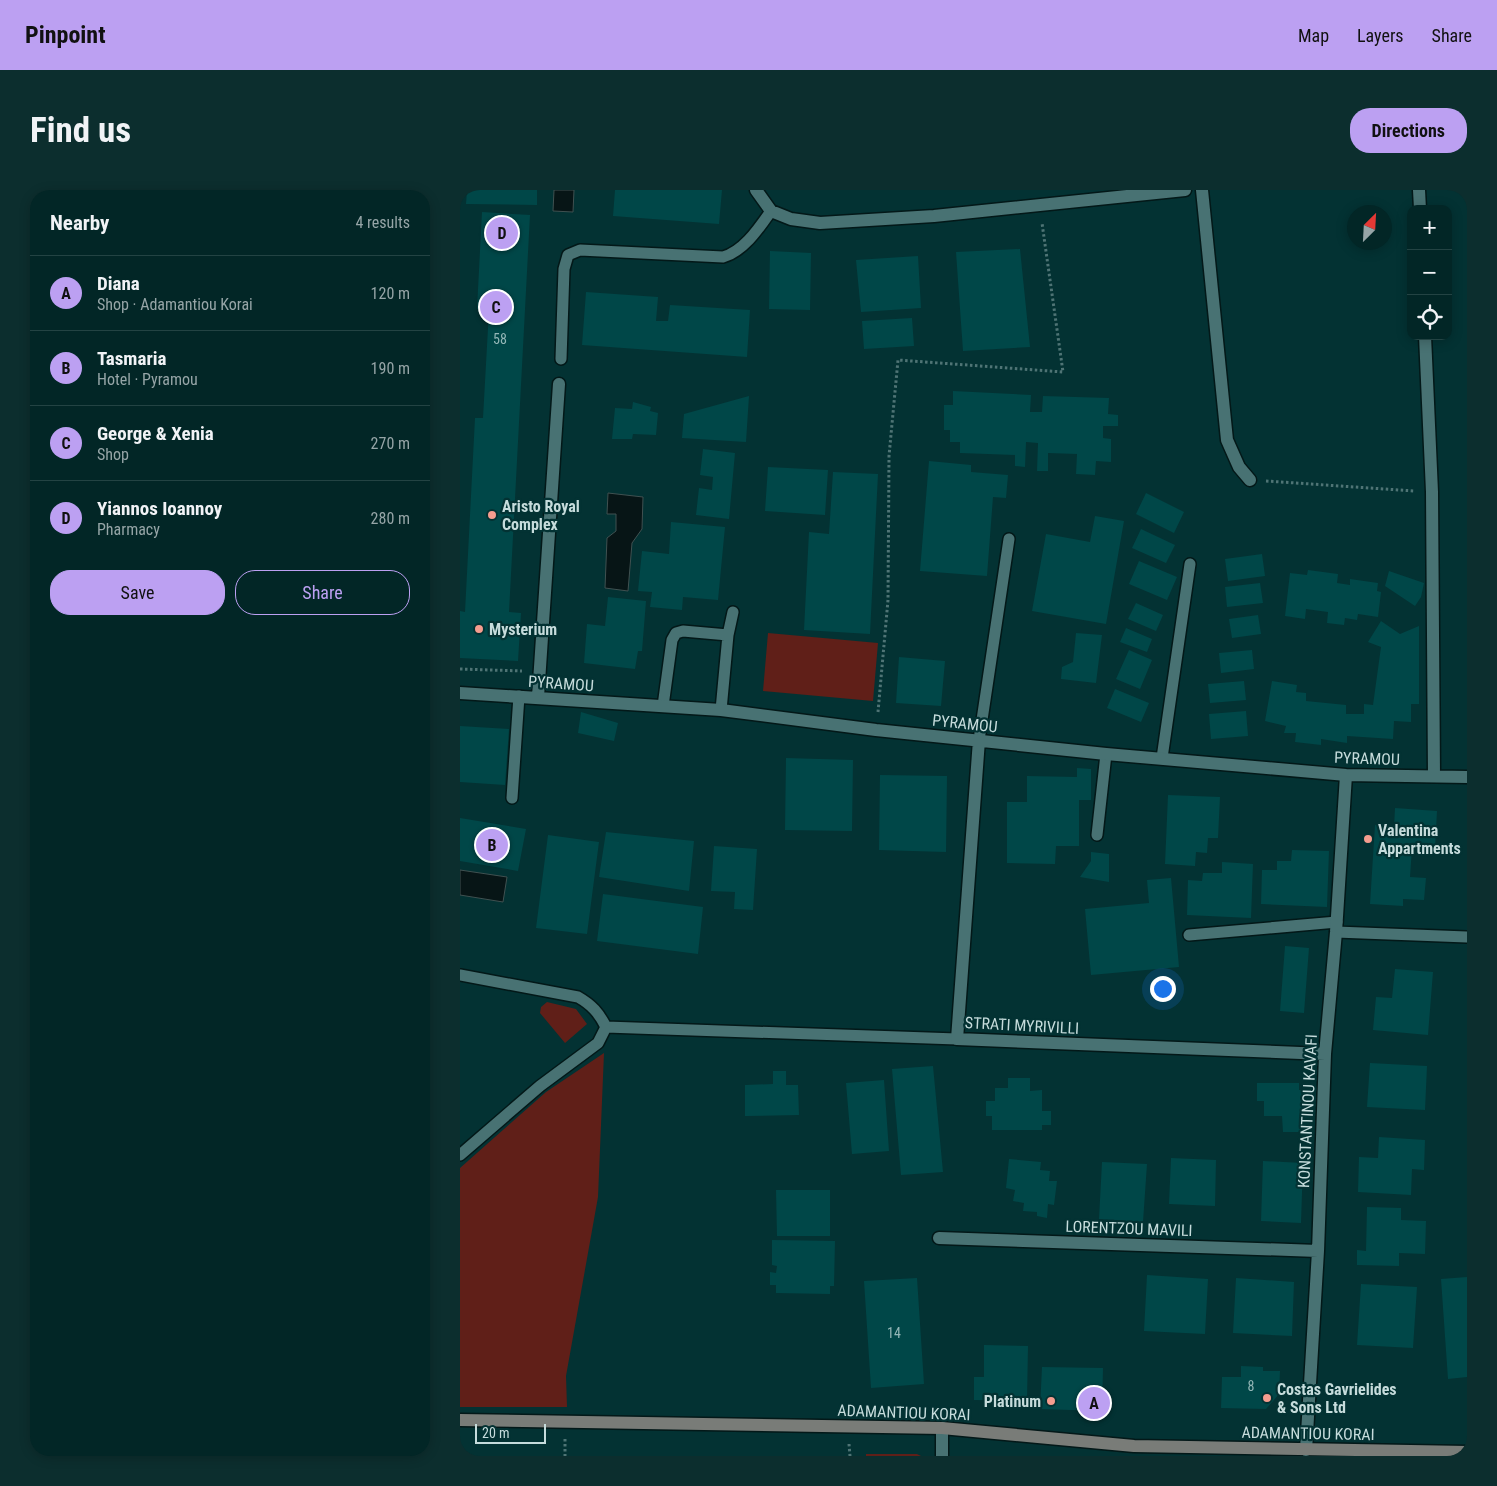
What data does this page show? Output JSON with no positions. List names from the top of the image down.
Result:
{
  "streets": {
    "main road": ["ADAMANTIOU KORAI"],
    "street": [
      "PYRAMOU",
      "STRATI MYRIVILLI",
      "KONSTANTINOU KAVAFI",
      "LORENTZOU MAVILI"
    ]
  },
  "crossings": [
    ["PYRAMOU", "STRATI MYRIVILLI"],
    ["PYRAMOU", "KONSTANTINOU KAVAFI"],
    ["STRATI MYRIVILLI", "KONSTANTINOU KAVAFI"],
    ["KONSTANTINOU KAVAFI", "LORENTZOU MAVILI"],
    ["KONSTANTINOU KAVAFI", "ADAMANTIOU KORAI"]
  ],
  "places": [
    "Aristo Royal Complex",
    "Mysterium",
    "Valentina Appartments",
    "Costas Gavrielides & Sons Ltd",
    "Platinum"
  ],
  "house_numbers": ["58", "14", "8"],
  "scale_bar": "20 m",
  "north": "top right",
  "page": {
    "header": "Pinpoint",
    "nav": ["Map", "Layers", "Share"],
    "buttons": [
      "Directions",
      ["Save", "Share"]
    ],
    "title": "Find us",
    "heading": ["Nearby", "4 results"],
    "map_buttons": ["+", "−"],
    "pins": [
      "D",
      "C",
      "B",
      "A"
    ],
    "list": [
      {
        "mark": "A",
        "name": "Diana",
        "note": "Shop · Adamantiou Korai",
        "value": "120 m"
      },
      {
        "mark": "B",
        "name": "Tasmaria",
        "note": "Hotel · Pyramou",
        "value": "190 m"
      },
      {
        "mark": "C",
        "name": "George & Xenia",
        "note": "Shop",
        "value": "270 m"
      },
      {
        "mark": "D",
        "name": "Yiannos Ioannoy",
        "note": "Pharmacy",
        "value": "280 m"
      }
    ],
    "scale": "20 m"
  }
}
